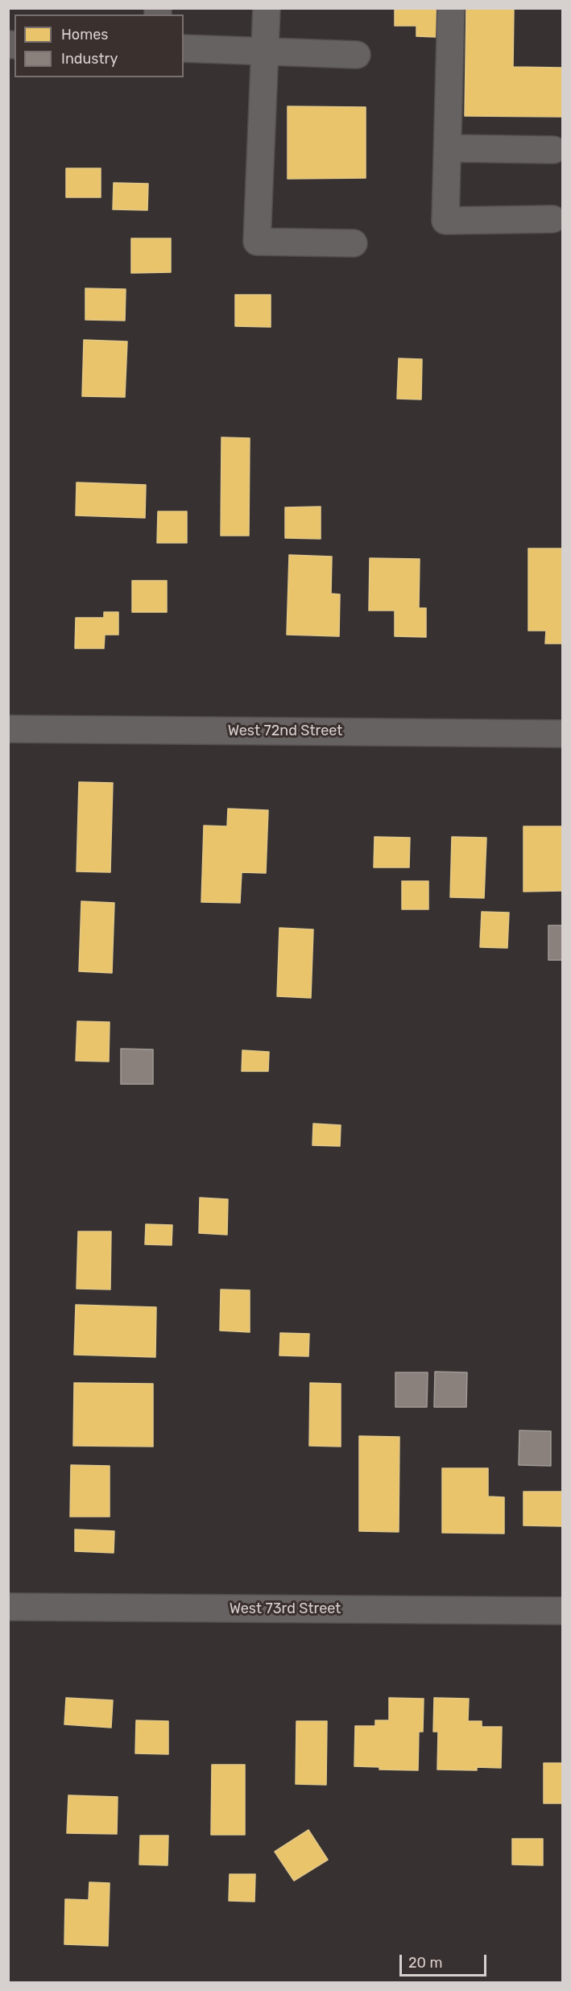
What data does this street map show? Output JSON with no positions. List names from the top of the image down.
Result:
{
  "streets": {
    "street": ["West 72nd Street", "West 73rd Street"]
  },
  "legend": ["Homes", "Industry"],
  "scale_bar": "20 m"
}
